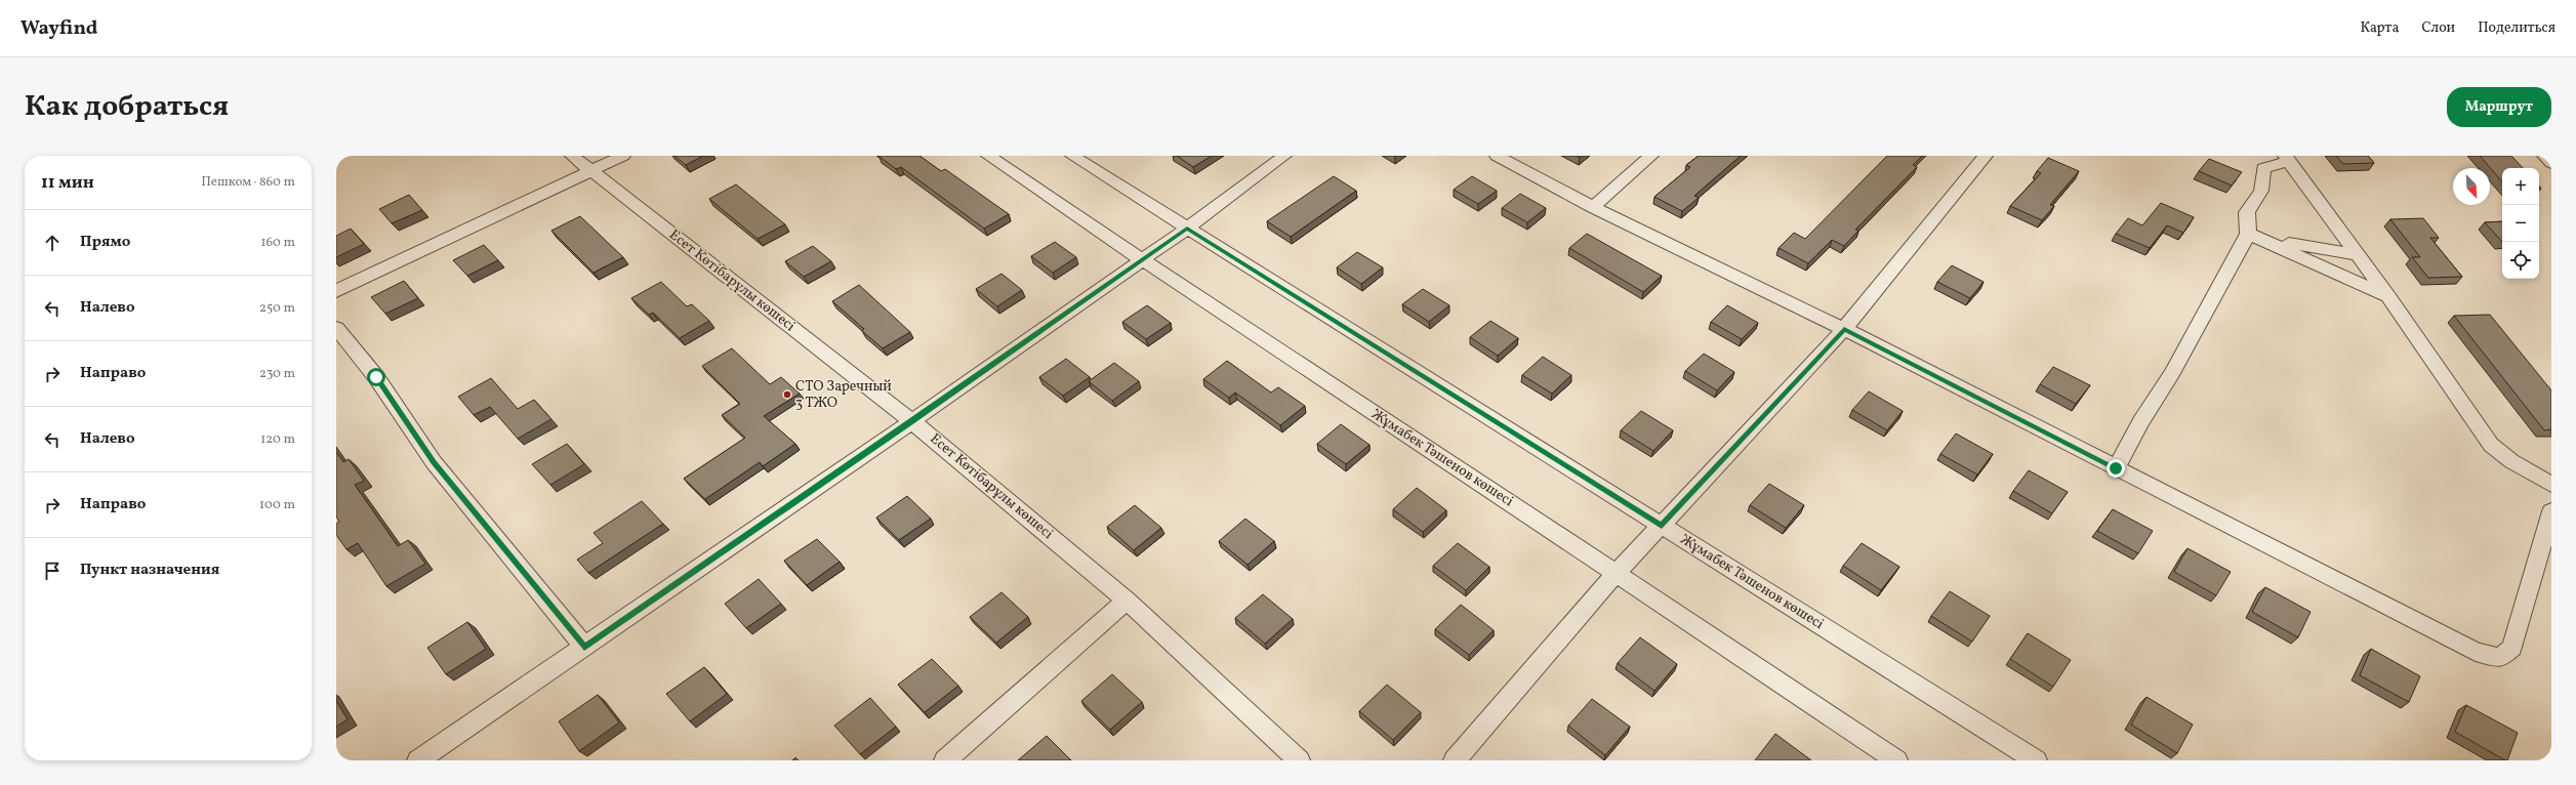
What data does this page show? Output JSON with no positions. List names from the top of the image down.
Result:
{
  "streets": {
    "street": ["Есет Көтібарұлы көшесі", "Жұмабек Тәшенов көшесі"]
  },
  "places": ["СТО Заречный 3 ТЖО"],
  "north": "bottom right",
  "page": {
    "header": "Wayfind",
    "nav": ["Карта", "Слои", "Поделиться"],
    "title": "Как добраться",
    "buttons": "Маршрут",
    "heading": ["11 мин", "Пешком · 860 m"],
    "map_buttons": ["+", "−"],
    "list": [
      ["Прямо", "160 m"],
      ["Налево", "250 m"],
      ["Направо", "230 m"],
      ["Налево", "120 m"],
      ["Направо", "100 m"],
      "Пункт назначения"
    ]
  }
}
